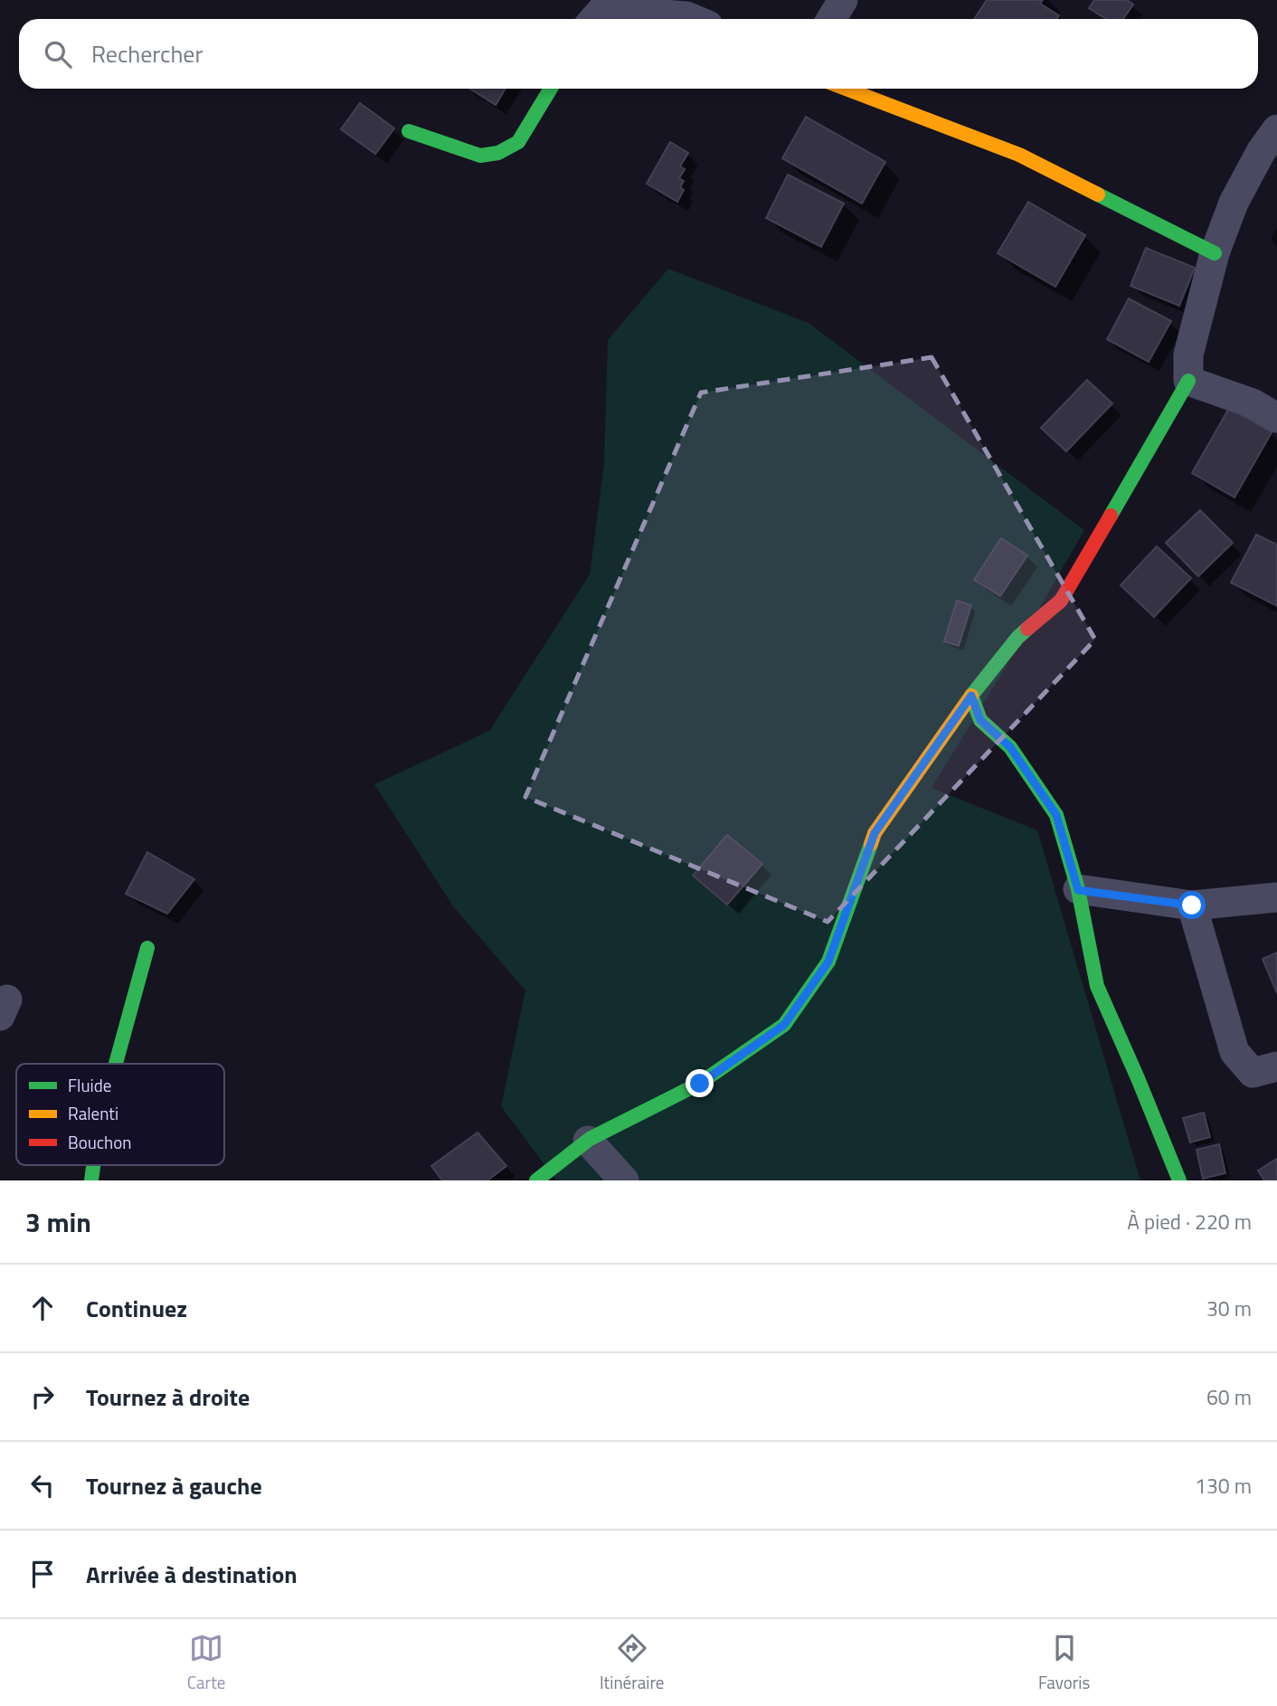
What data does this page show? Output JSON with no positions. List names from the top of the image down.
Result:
{
  "legend": ["Fluide", "Ralenti", "Bouchon"],
  "page": {
    "search": "Rechercher",
    "heading": ["3 min", "À pied · 220 m"],
    "list": [
      ["Continuez", "30 m"],
      ["Tournez à droite", "60 m"],
      ["Tournez à gauche", "130 m"],
      "Arrivée à destination"
    ],
    "nav": ["Carte", "Itinéraire", "Favoris"]
  }
}
